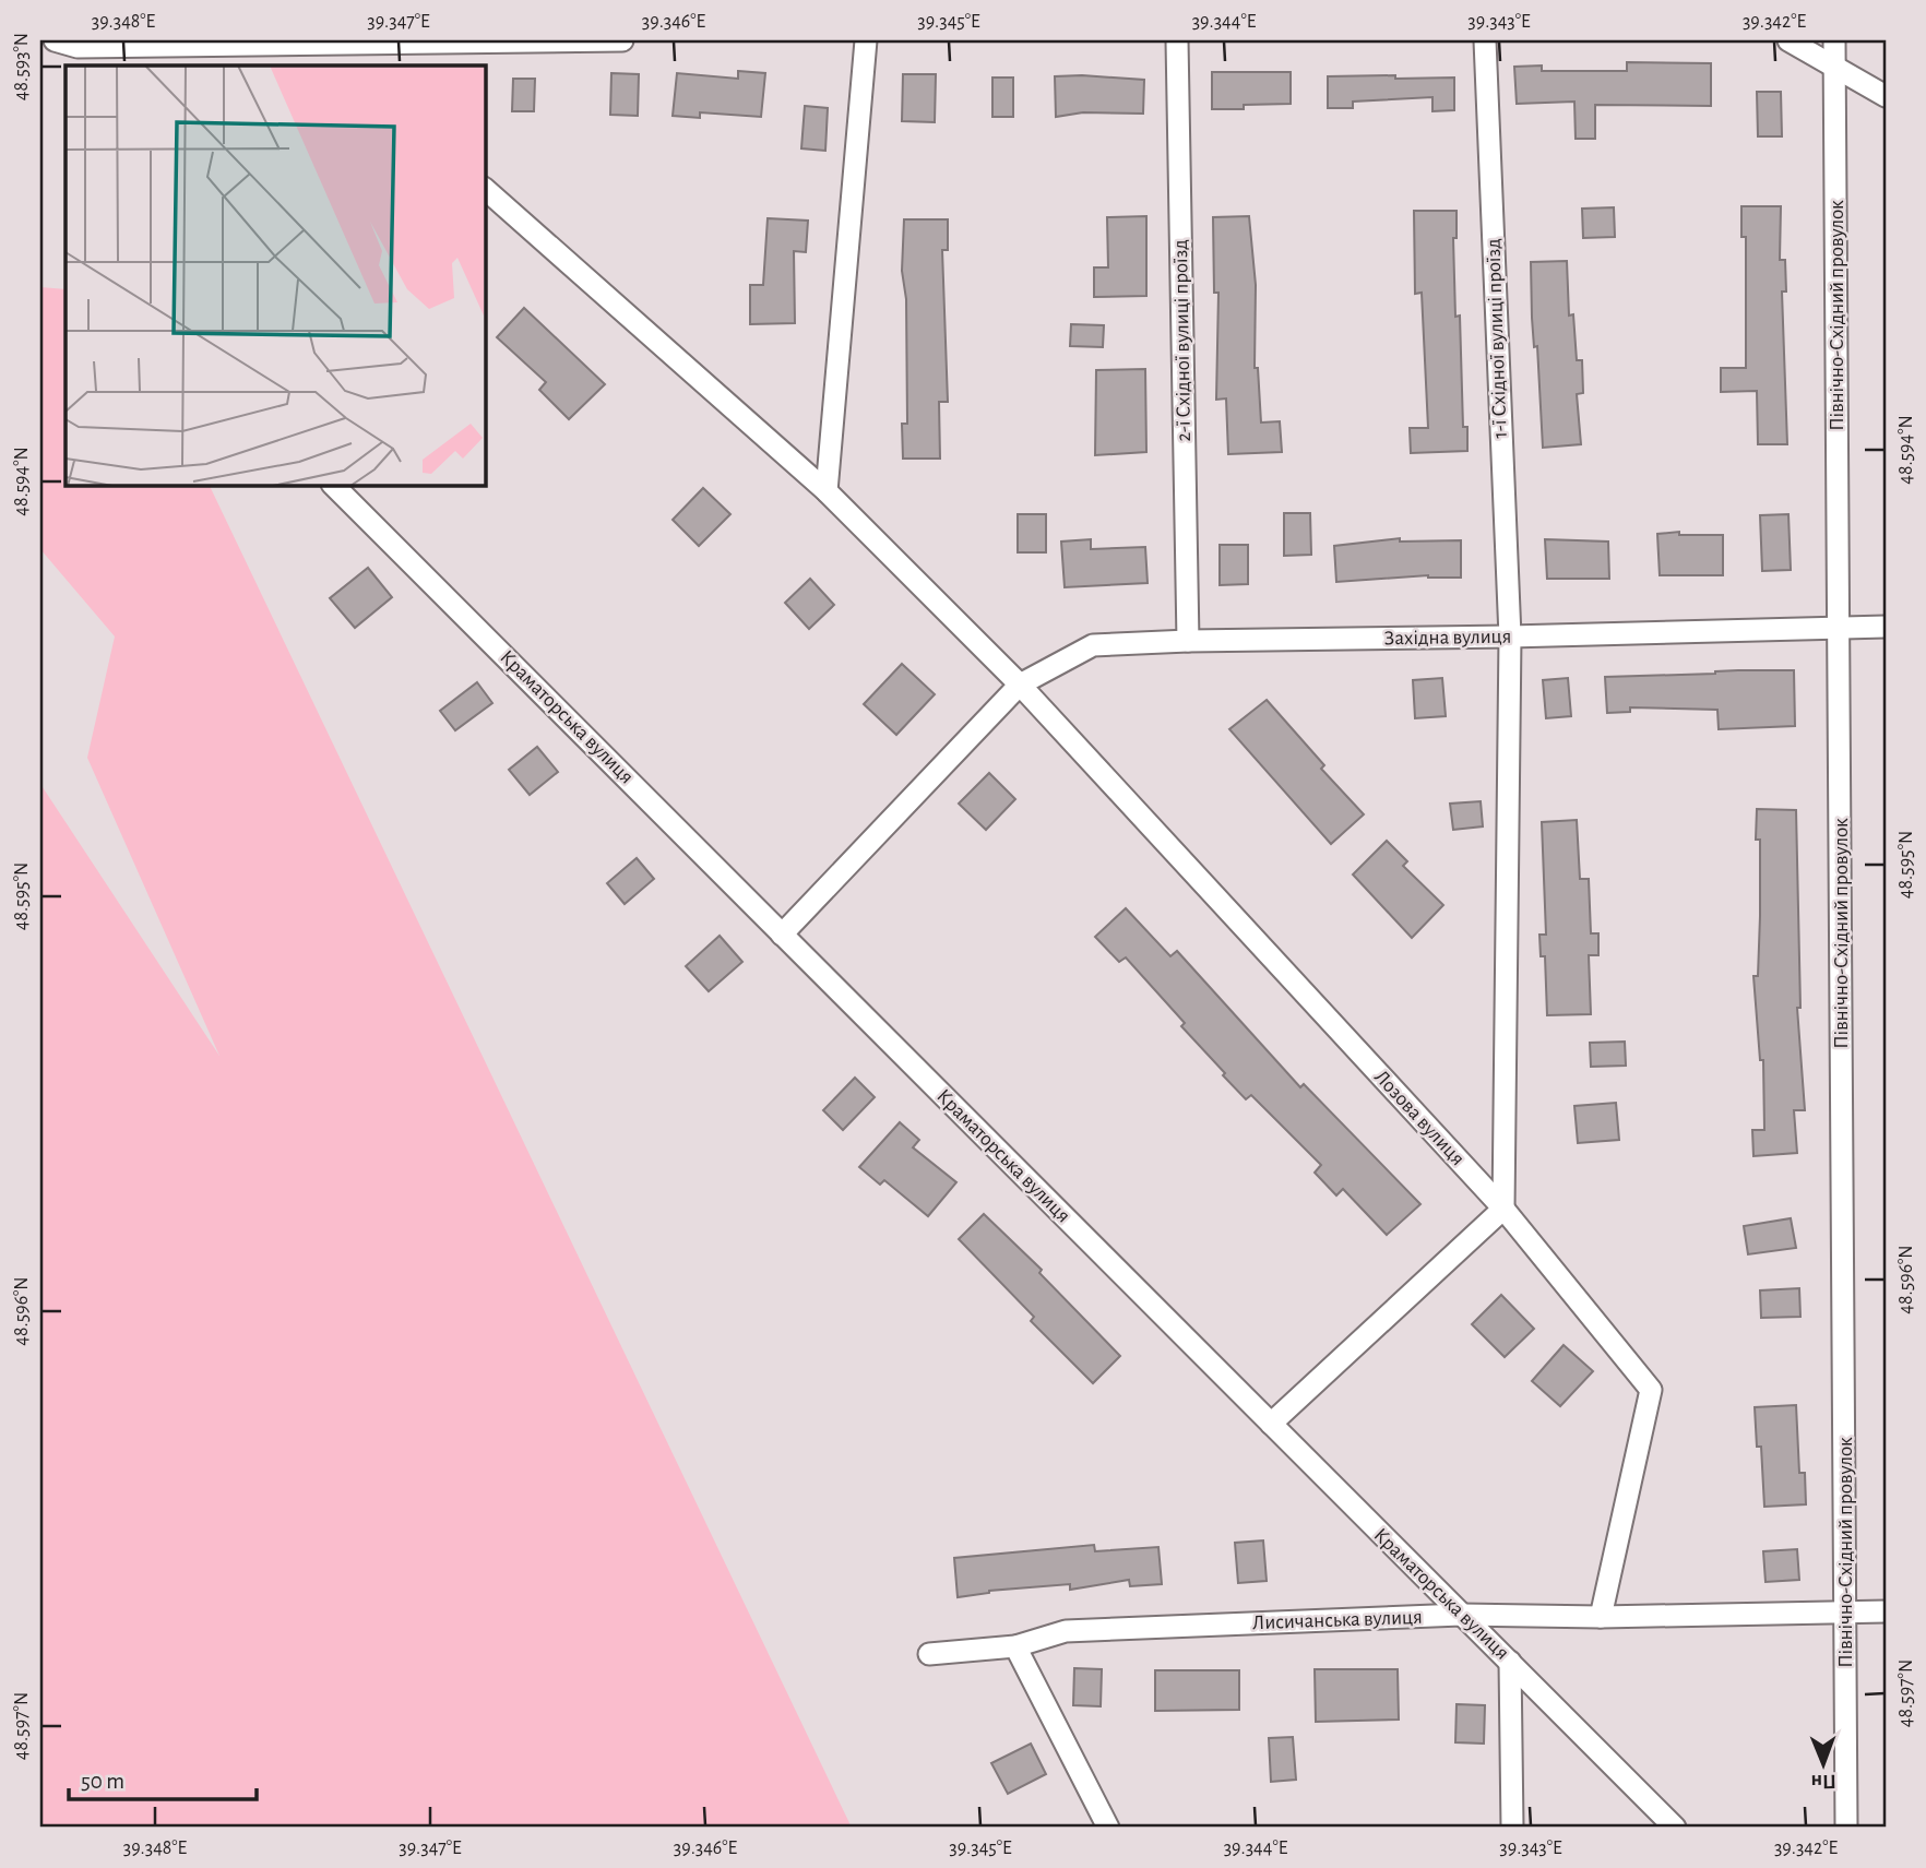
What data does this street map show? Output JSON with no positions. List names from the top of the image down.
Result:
{
  "streets": {
    "street": [
      "Північно-Східний провулок",
      "1-ї Східної вулиці проїзд",
      "2-ї Східної вулиці проїзд",
      "Західна вулиця",
      "Краматорська вулиця",
      "Лозова вулиця",
      "Лисичанська вулиця"
    ]
  },
  "crossings": [
    ["Північно-Східний провулок", "Західна вулиця"],
    ["Північно-Східний провулок", "Лисичанська вулиця"],
    ["1-ї Східної вулиці проїзд", "Західна вулиця"],
    ["1-ї Східної вулиці проїзд", "Лозова вулиця"],
    ["2-ї Східної вулиці проїзд", "Західна вулиця"],
    ["Західна вулиця", "Краматорська вулиця"],
    ["Західна вулиця", "Лозова вулиця"],
    ["Краматорська вулиця", "Лисичанська вулиця"],
    ["Лозова вулиця", "Лисичанська вулиця"]
  ],
  "scale_bar": "50 m",
  "north": "bottom",
  "coordinates": [
    "39.348°E",
    "39.347°E",
    "39.346°E",
    "39.345°E",
    "39.344°E",
    "39.343°E",
    "39.342°E",
    "48.593°N",
    "48.594°N",
    "48.595°N",
    "48.596°N",
    "48.597°N"
  ]
}
